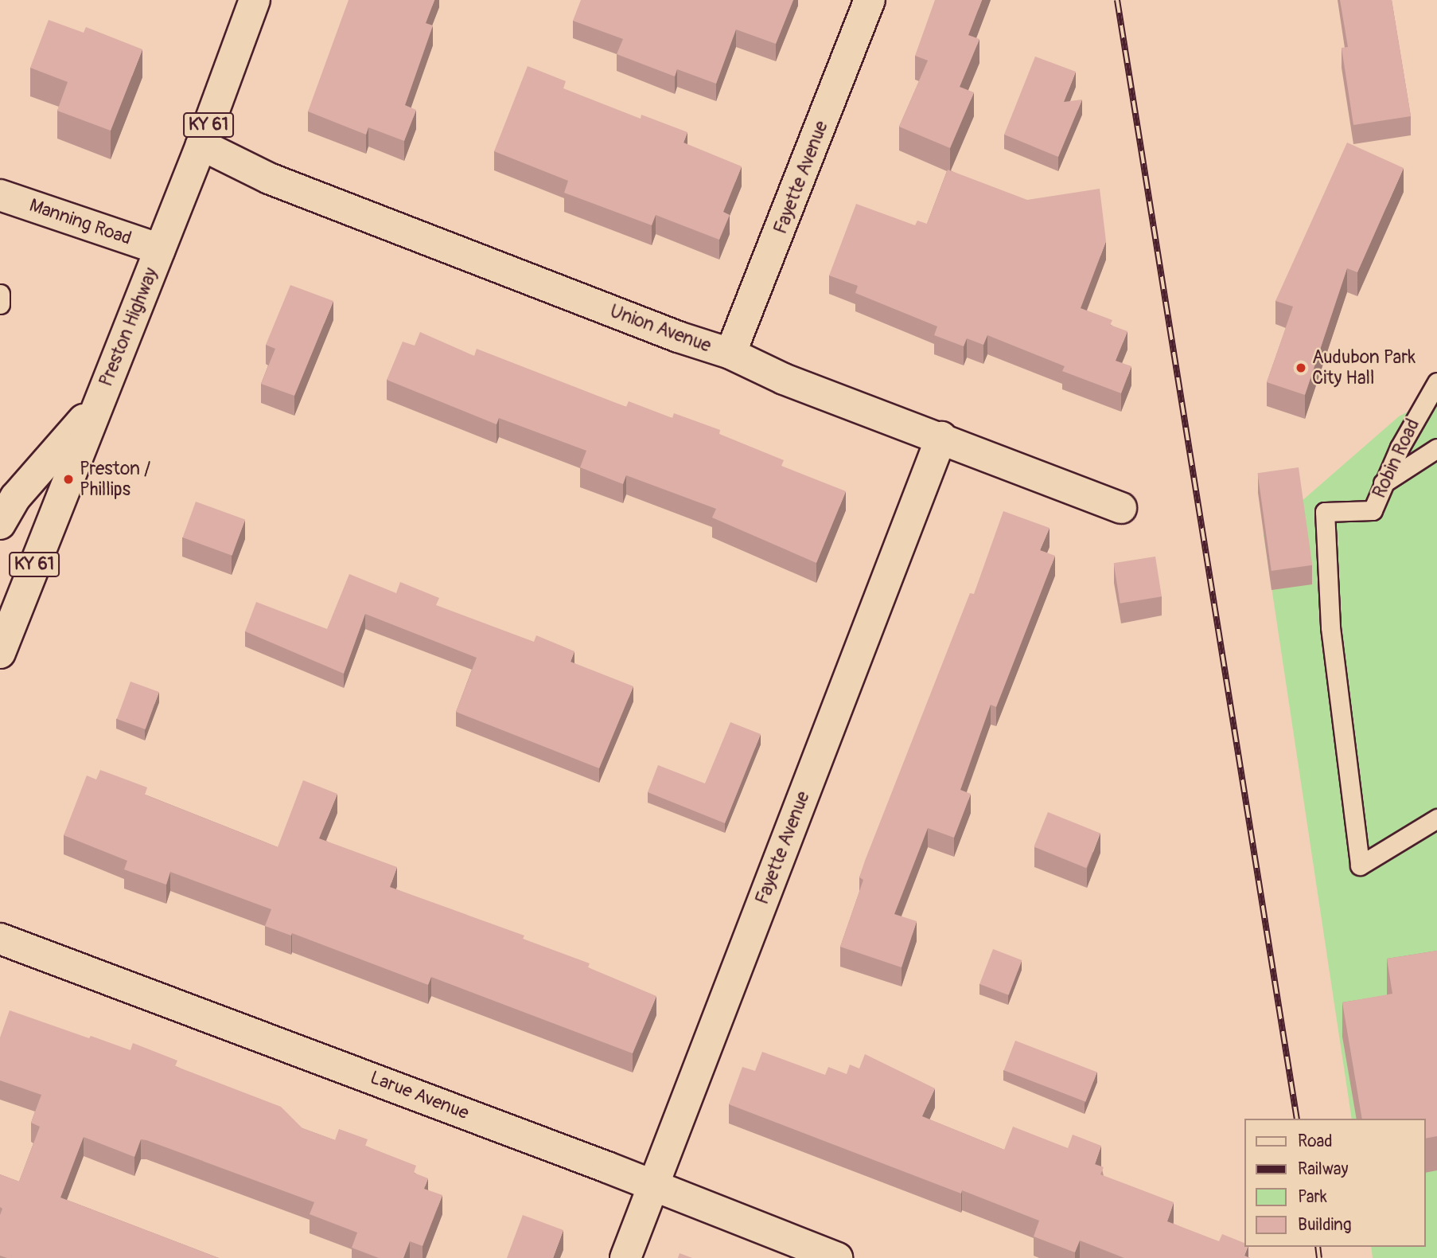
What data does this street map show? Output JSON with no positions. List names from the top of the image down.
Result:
{
  "streets": {
    "street": [
      "KY 61",
      "Fayette Avenue",
      "Manning Road",
      "Preston Highway",
      "Union Avenue",
      "Larue Avenue"
    ],
    "lane": ["Robin Road"]
  },
  "crossings": [
    ["Fayette Avenue", "Union Avenue"],
    ["Fayette Avenue", "Larue Avenue"],
    ["Manning Road", "Preston Highway"],
    ["Preston Highway", "Union Avenue"]
  ],
  "places": ["Audubon Park City Hall", "Preston / Phillips"],
  "legend": [
    "Road",
    "Railway",
    "Park",
    "Building"
  ]
}
